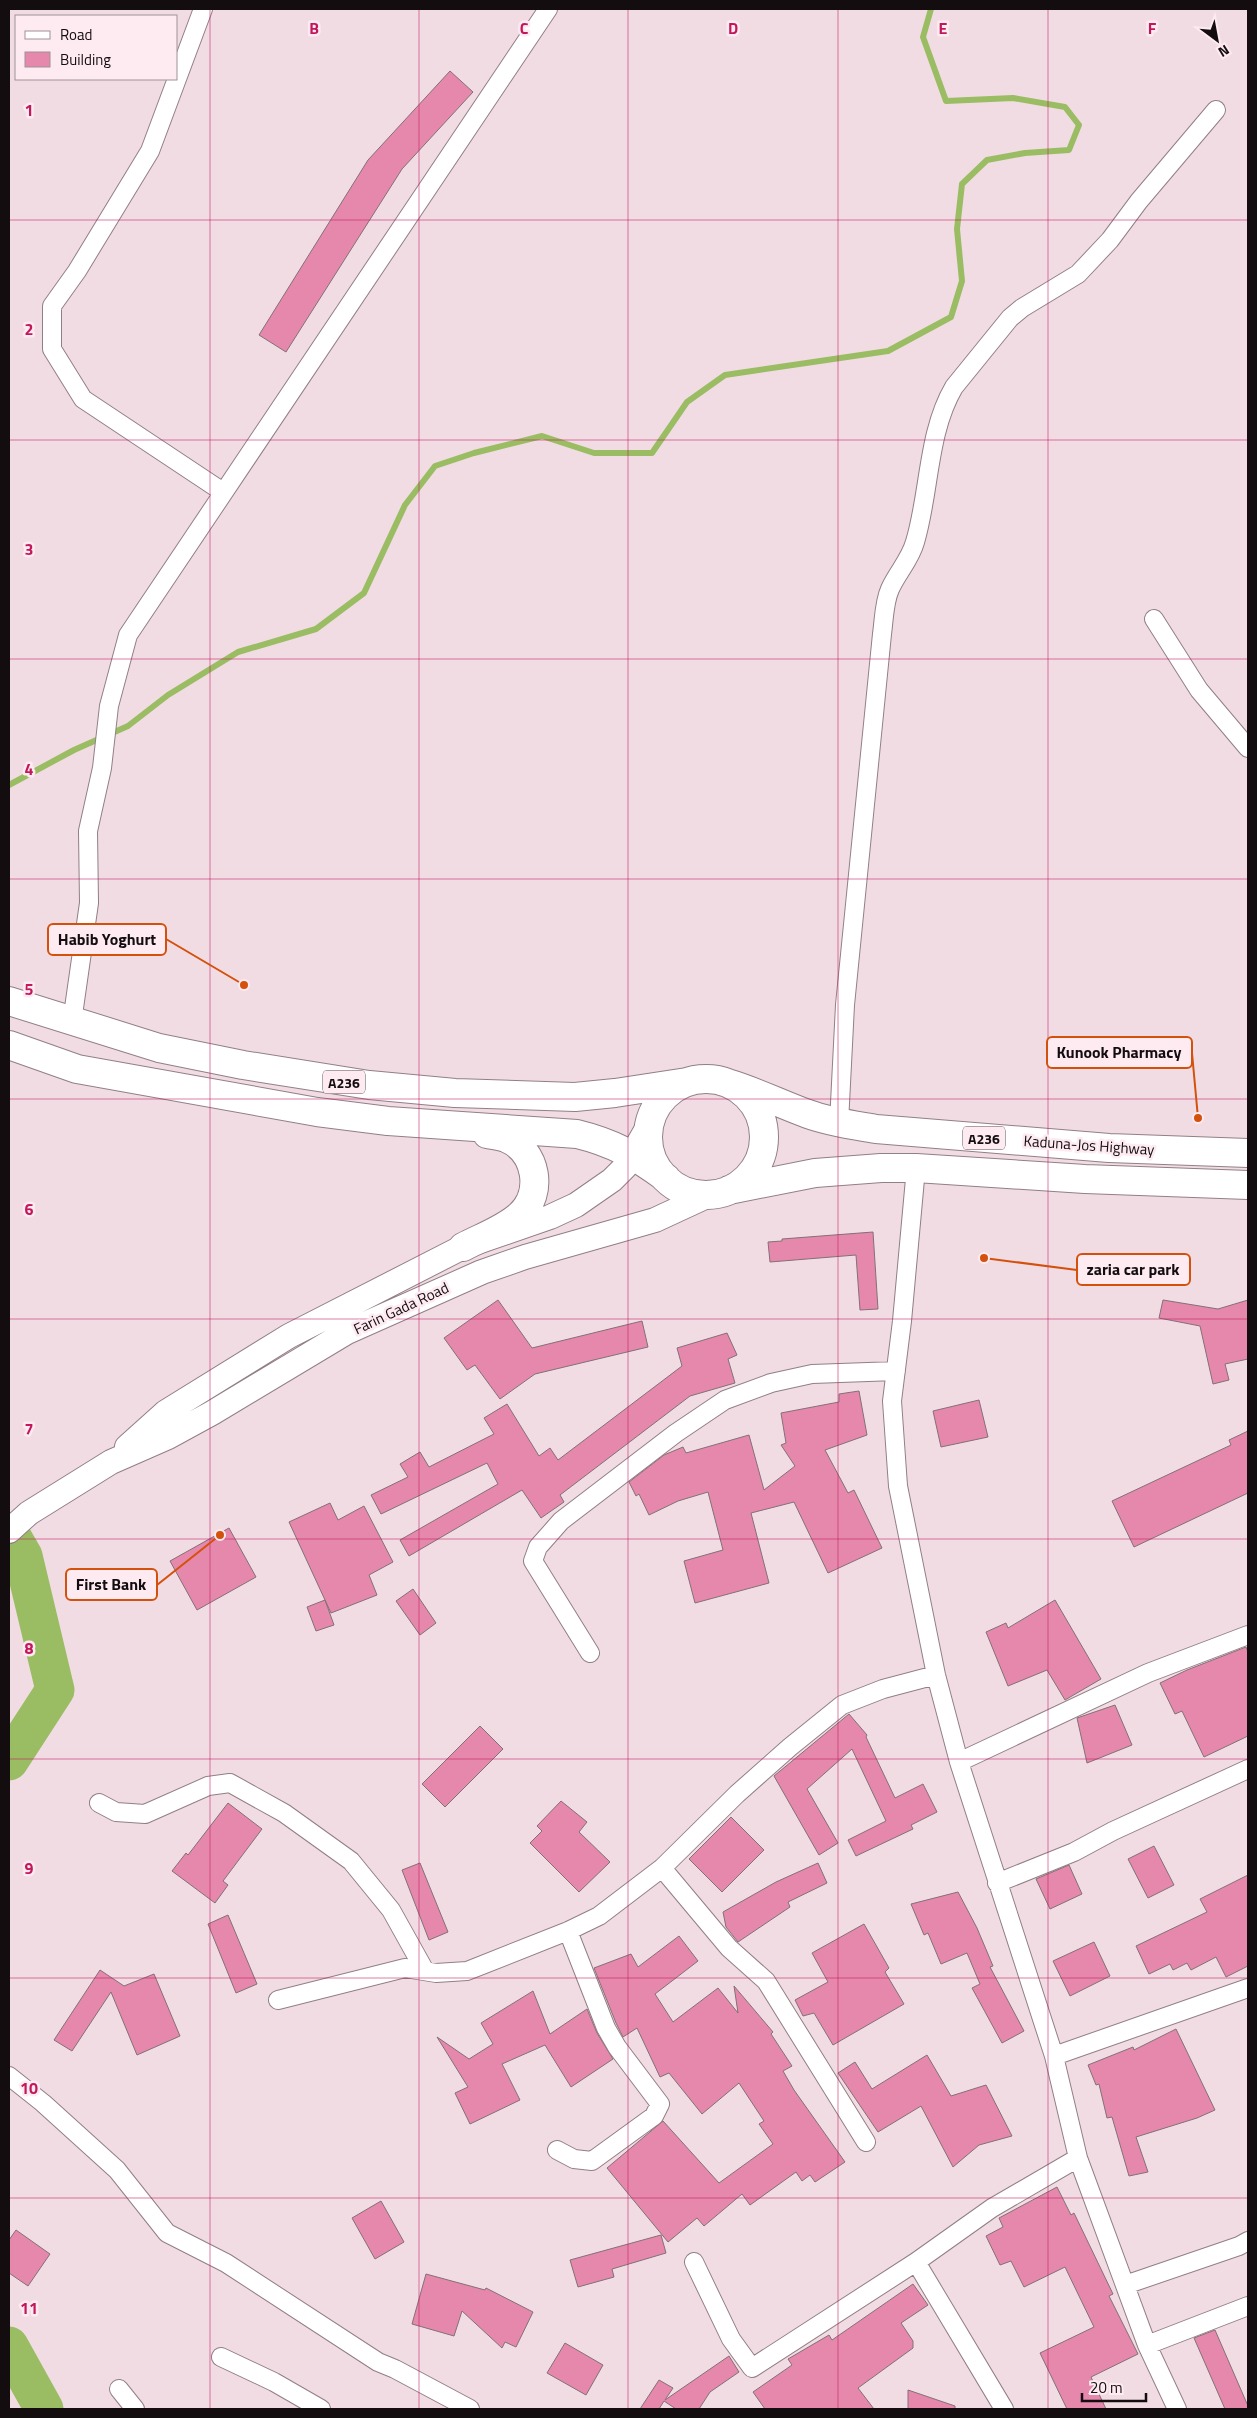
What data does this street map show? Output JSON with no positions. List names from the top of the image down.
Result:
{
  "streets": {
    "highway": ["A236", "Kaduna-Jos Highway"],
    "main road": ["Farin Gada Road"]
  },
  "crossings": [
    ["A236", "Kaduna-Jos Highway"],
    ["A236", "Farin Gada Road"],
    ["Kaduna-Jos Highway", "Farin Gada Road"]
  ],
  "places": [
    "Habib Yoghurt",
    "Kunook Pharmacy",
    "zaria car park",
    "First Bank"
  ],
  "legend": ["Road", "Building"],
  "scale_bar": "20 m",
  "north": "bottom right",
  "grid": {
    "columns": [
      "B",
      "C",
      "D",
      "E",
      "F"
    ],
    "rows": [
      "1",
      "2",
      "3",
      "4",
      "5",
      "6",
      "7",
      "8",
      "9",
      "10",
      "11"
    ]
  }
}
